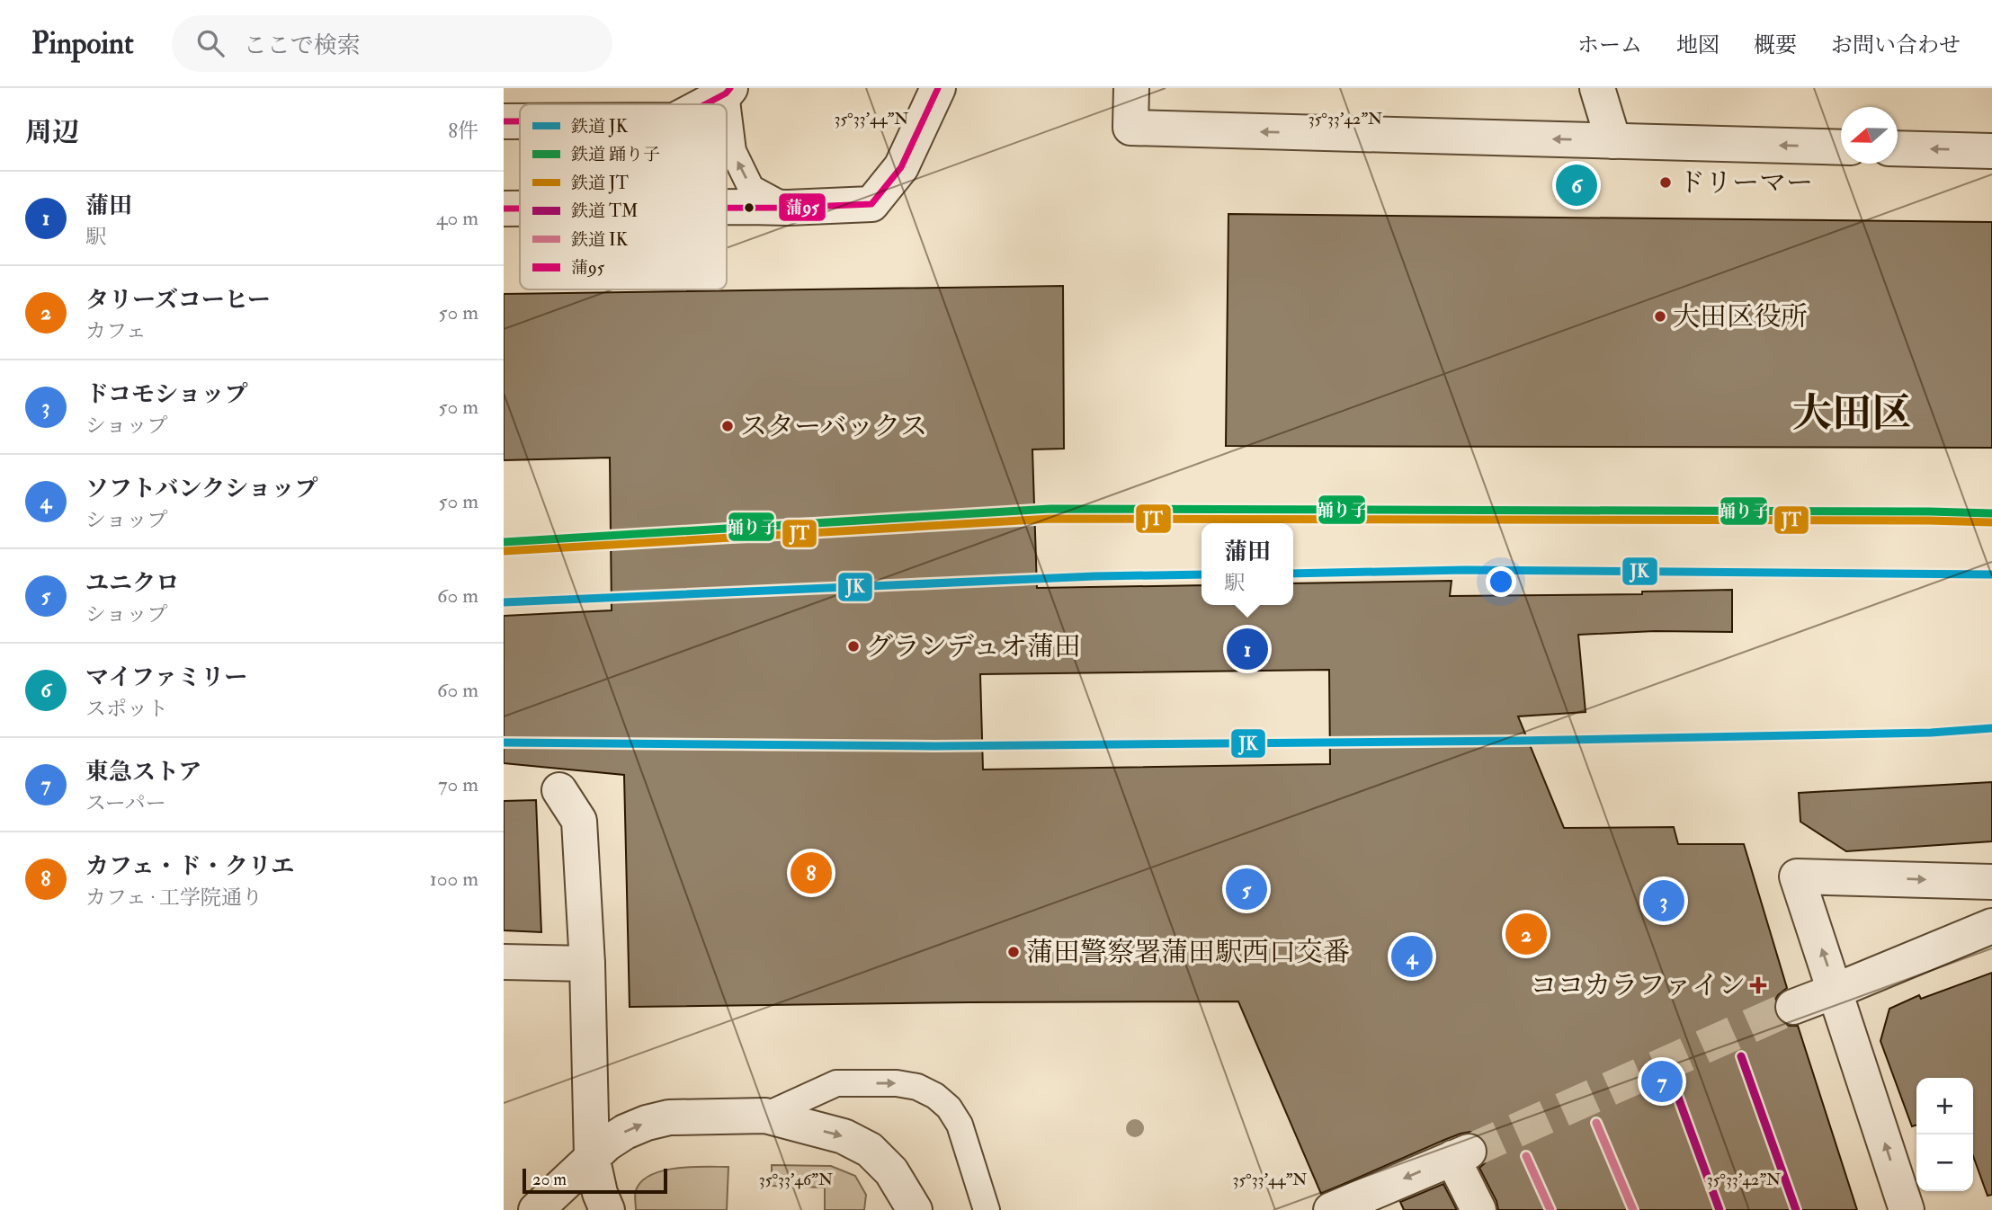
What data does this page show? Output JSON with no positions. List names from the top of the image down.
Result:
{
  "districts": ["大田区"],
  "places": {
    "other": [
      "ドリーマー",
      "大田区役所",
      "スターバックス",
      "グランデュオ蒲田",
      "蒲田警察署蒲田駅西口交番"
    ],
    "health": ["ココカラファイン"]
  },
  "lines": [
    "transit line 蒲95",
    "rail line 踊り子",
    "rail line JT",
    "rail line JK",
    "rail line TM",
    "rail line IK"
  ],
  "legend": [
    "鉄道 JK",
    "鉄道 踊り子",
    "鉄道 JT",
    "鉄道 TM",
    "鉄道 IK",
    "蒲95"
  ],
  "scale_bar": "20 m",
  "north": "left",
  "page": {
    "header": "Pinpoint",
    "search": "ここで検索",
    "nav": [
      "ホーム",
      "地図",
      "概要",
      "お問い合わせ"
    ],
    "heading": ["周辺", "8件"],
    "pins": [
      "6",
      "1",
      "8",
      "5",
      "3",
      "2",
      "4",
      "7"
    ],
    "list": [
      {
        "mark": "1",
        "name": "蒲田",
        "note": "駅",
        "value": "40 m"
      },
      {
        "mark": "2",
        "name": "タリーズコーヒー",
        "note": "カフェ",
        "value": "50 m"
      },
      {
        "mark": "3",
        "name": "ドコモショップ",
        "note": "ショップ",
        "value": "50 m"
      },
      {
        "mark": "4",
        "name": "ソフトバンクショップ",
        "note": "ショップ",
        "value": "50 m"
      },
      {
        "mark": "5",
        "name": "ユニクロ",
        "note": "ショップ",
        "value": "60 m"
      },
      {
        "mark": "6",
        "name": "マイファミリー",
        "note": "スポット",
        "value": "60 m"
      },
      {
        "mark": "7",
        "name": "東急ストア",
        "note": "スーパー",
        "value": "70 m"
      },
      {
        "mark": "8",
        "name": "カフェ・ド・クリエ",
        "note": "カフェ · 工学院通り",
        "value": "100 m"
      }
    ],
    "popup": ["蒲田", "駅"],
    "map_buttons": ["+", "−"],
    "scale": "20 m"
  },
  "coordinates": ["35°33'44\"N", "35°33'42\"N", "35°33'46\"N"]
}
